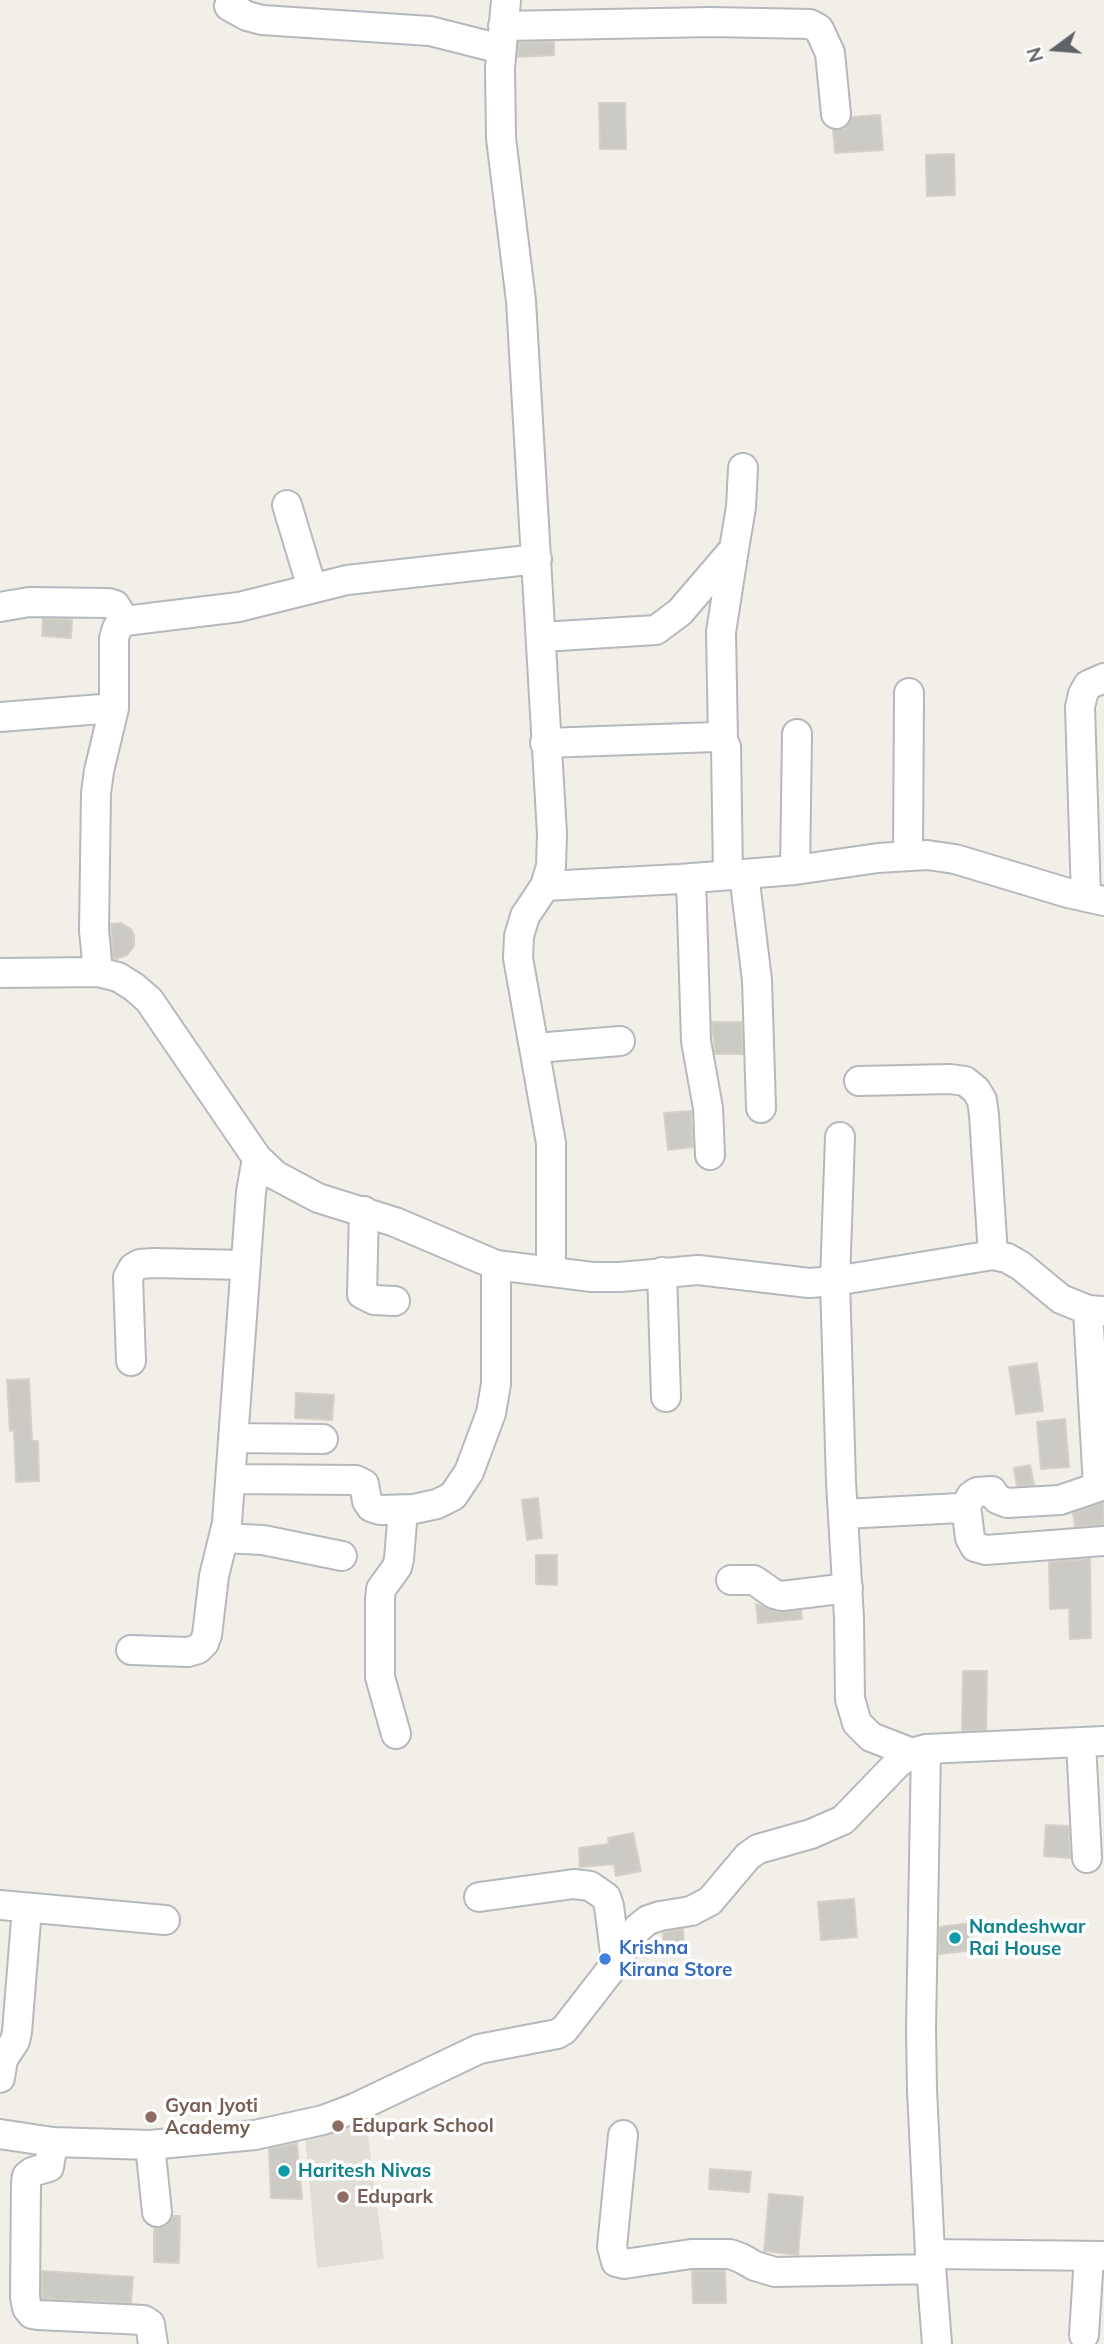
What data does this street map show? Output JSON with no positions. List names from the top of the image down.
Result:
{
  "places": [
    "Nandeshwar Rai House",
    "Krishna Kirana Store",
    "Gyan Jyoti Academy",
    "Edupark School",
    "Haritesh Nivas",
    "Edupark"
  ],
  "north": "left"
}
